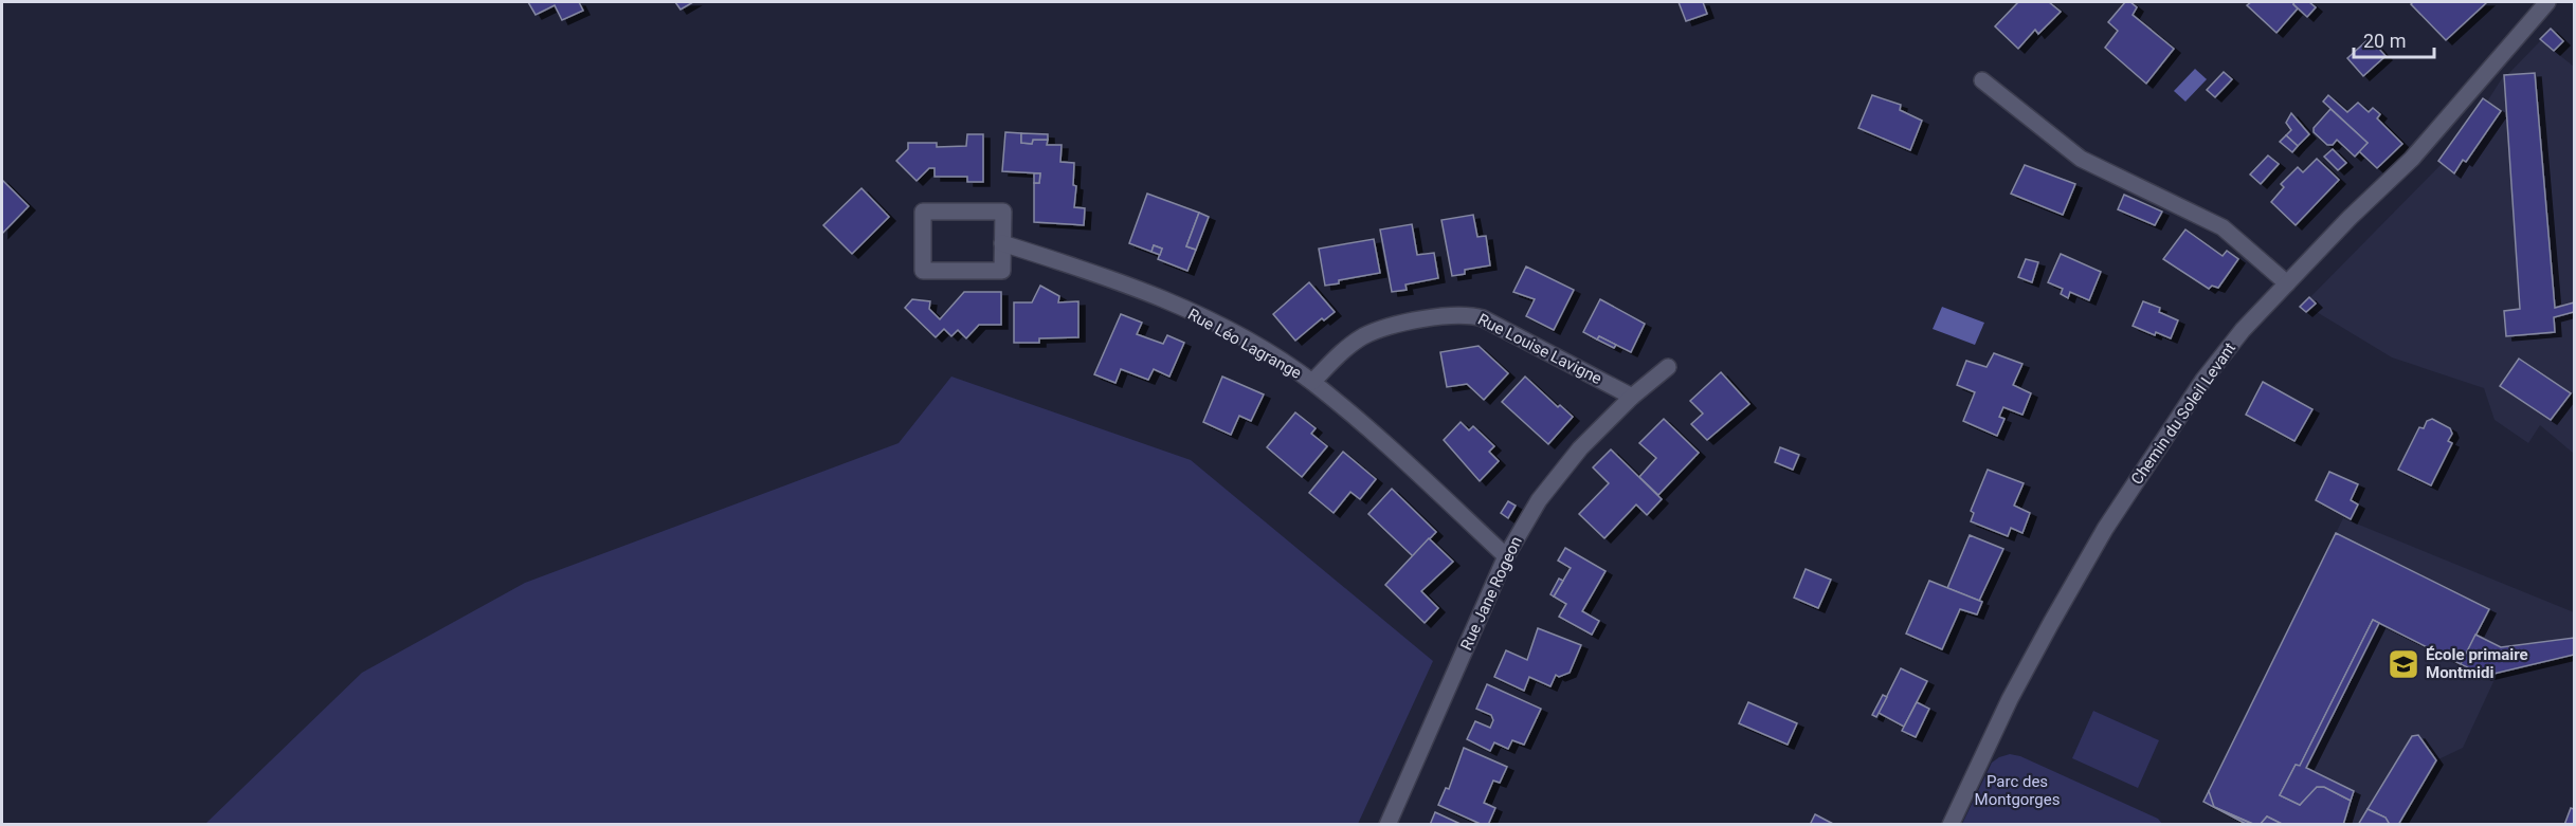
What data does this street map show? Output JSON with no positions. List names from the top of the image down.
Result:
{
  "streets": {
    "street": [
      "Rue Léo Lagrange",
      "Rue Louise Lavigne",
      "Chemin du Soleil Levant",
      "Rue Jane Rogeon"
    ]
  },
  "crossings": [
    ["Rue Léo Lagrange", "Rue Louise Lavigne"],
    ["Rue Léo Lagrange", "Rue Jane Rogeon"],
    ["Rue Louise Lavigne", "Rue Jane Rogeon"]
  ],
  "parks": ["Parc des Montgorges"],
  "places": {
    "school or university": ["École primaire Montmidi"]
  },
  "scale_bar": "20 m"
}
